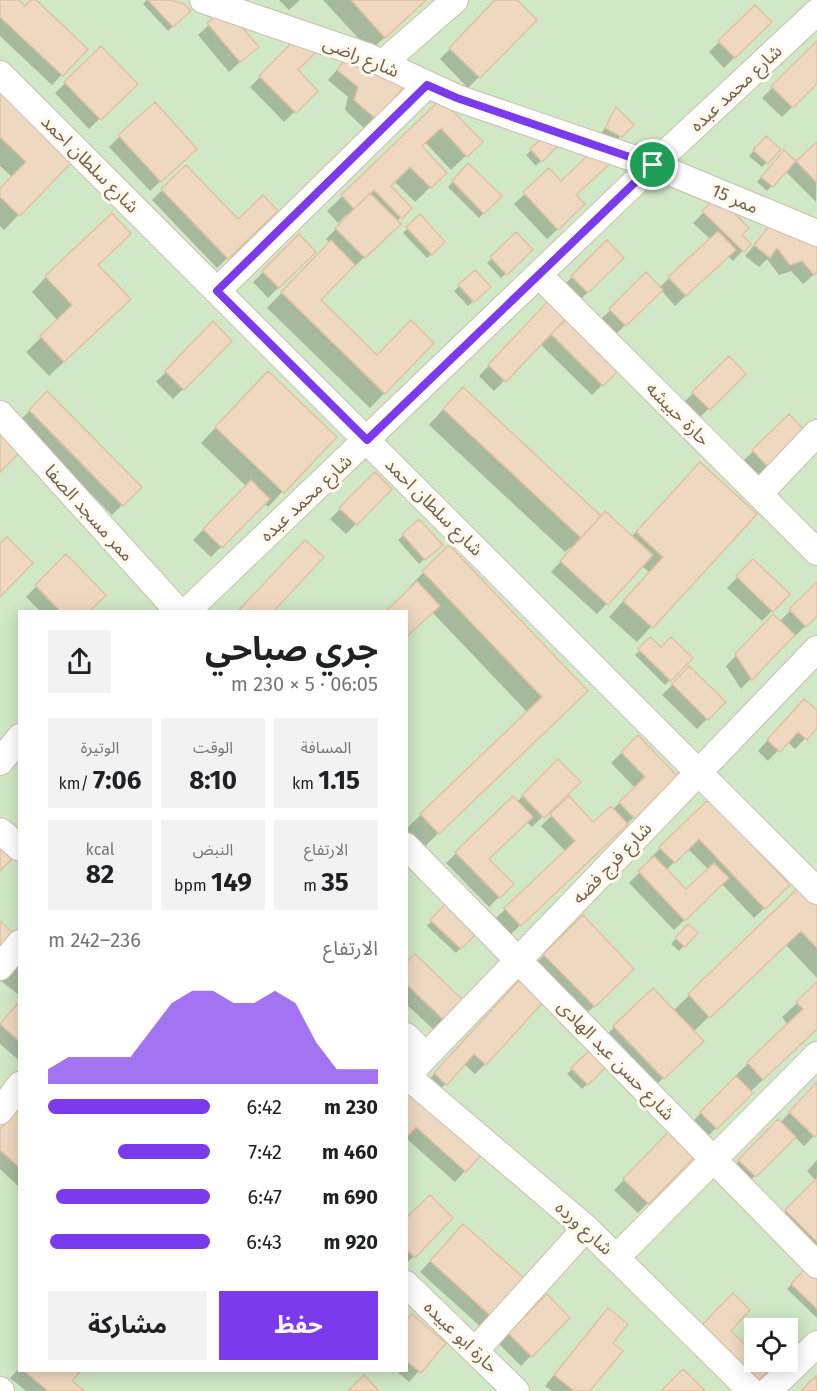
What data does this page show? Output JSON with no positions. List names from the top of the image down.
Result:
{
  "streets": {
    "street": [
      "شارع راضى",
      "شارع محمد عبده",
      "شارع سلطان احمد",
      "ممر 15",
      "حارة حبيشه",
      "ممر مسجد الصفا",
      "شارع فرج فضه",
      "شارع حسن عبد الهادى",
      "شارع ورده",
      "حارة ابو عبيده"
    ]
  },
  "crossings": [
    ["شارع راضى", "شارع محمد عبده"],
    ["شارع راضى", "ممر 15"],
    ["شارع محمد عبده", "شارع سلطان احمد"],
    ["شارع محمد عبده", "ممر 15"],
    ["شارع محمد عبده", "حارة حبيشه"],
    ["شارع سلطان احمد", "شارع فرج فضه"],
    ["شارع فرج فضه", "شارع حسن عبد الهادى"]
  ],
  "page": {
    "heading": ["جري صباحي", "06:05 · 5 × 230 m"],
    "stats": [
      ["المسافة", "1.15 km"],
      ["الوقت", "8:10"],
      ["الوتيرة", "7:06 /km"],
      ["الارتفاع", "35 m"],
      ["النبض", "149 bpm"],
      ["kcal", "82"]
    ],
    "chart": ["الارتفاع", "236–242 m"],
    "list": [
      {
        "name": "230 m",
        "note": "6:42"
      },
      {
        "name": "460 m",
        "note": "7:42"
      },
      {
        "name": "690 m",
        "note": "6:47"
      },
      {
        "name": "920 m",
        "note": "6:43"
      }
    ],
    "buttons": ["حفظ", "مشاركة"]
  }
}
